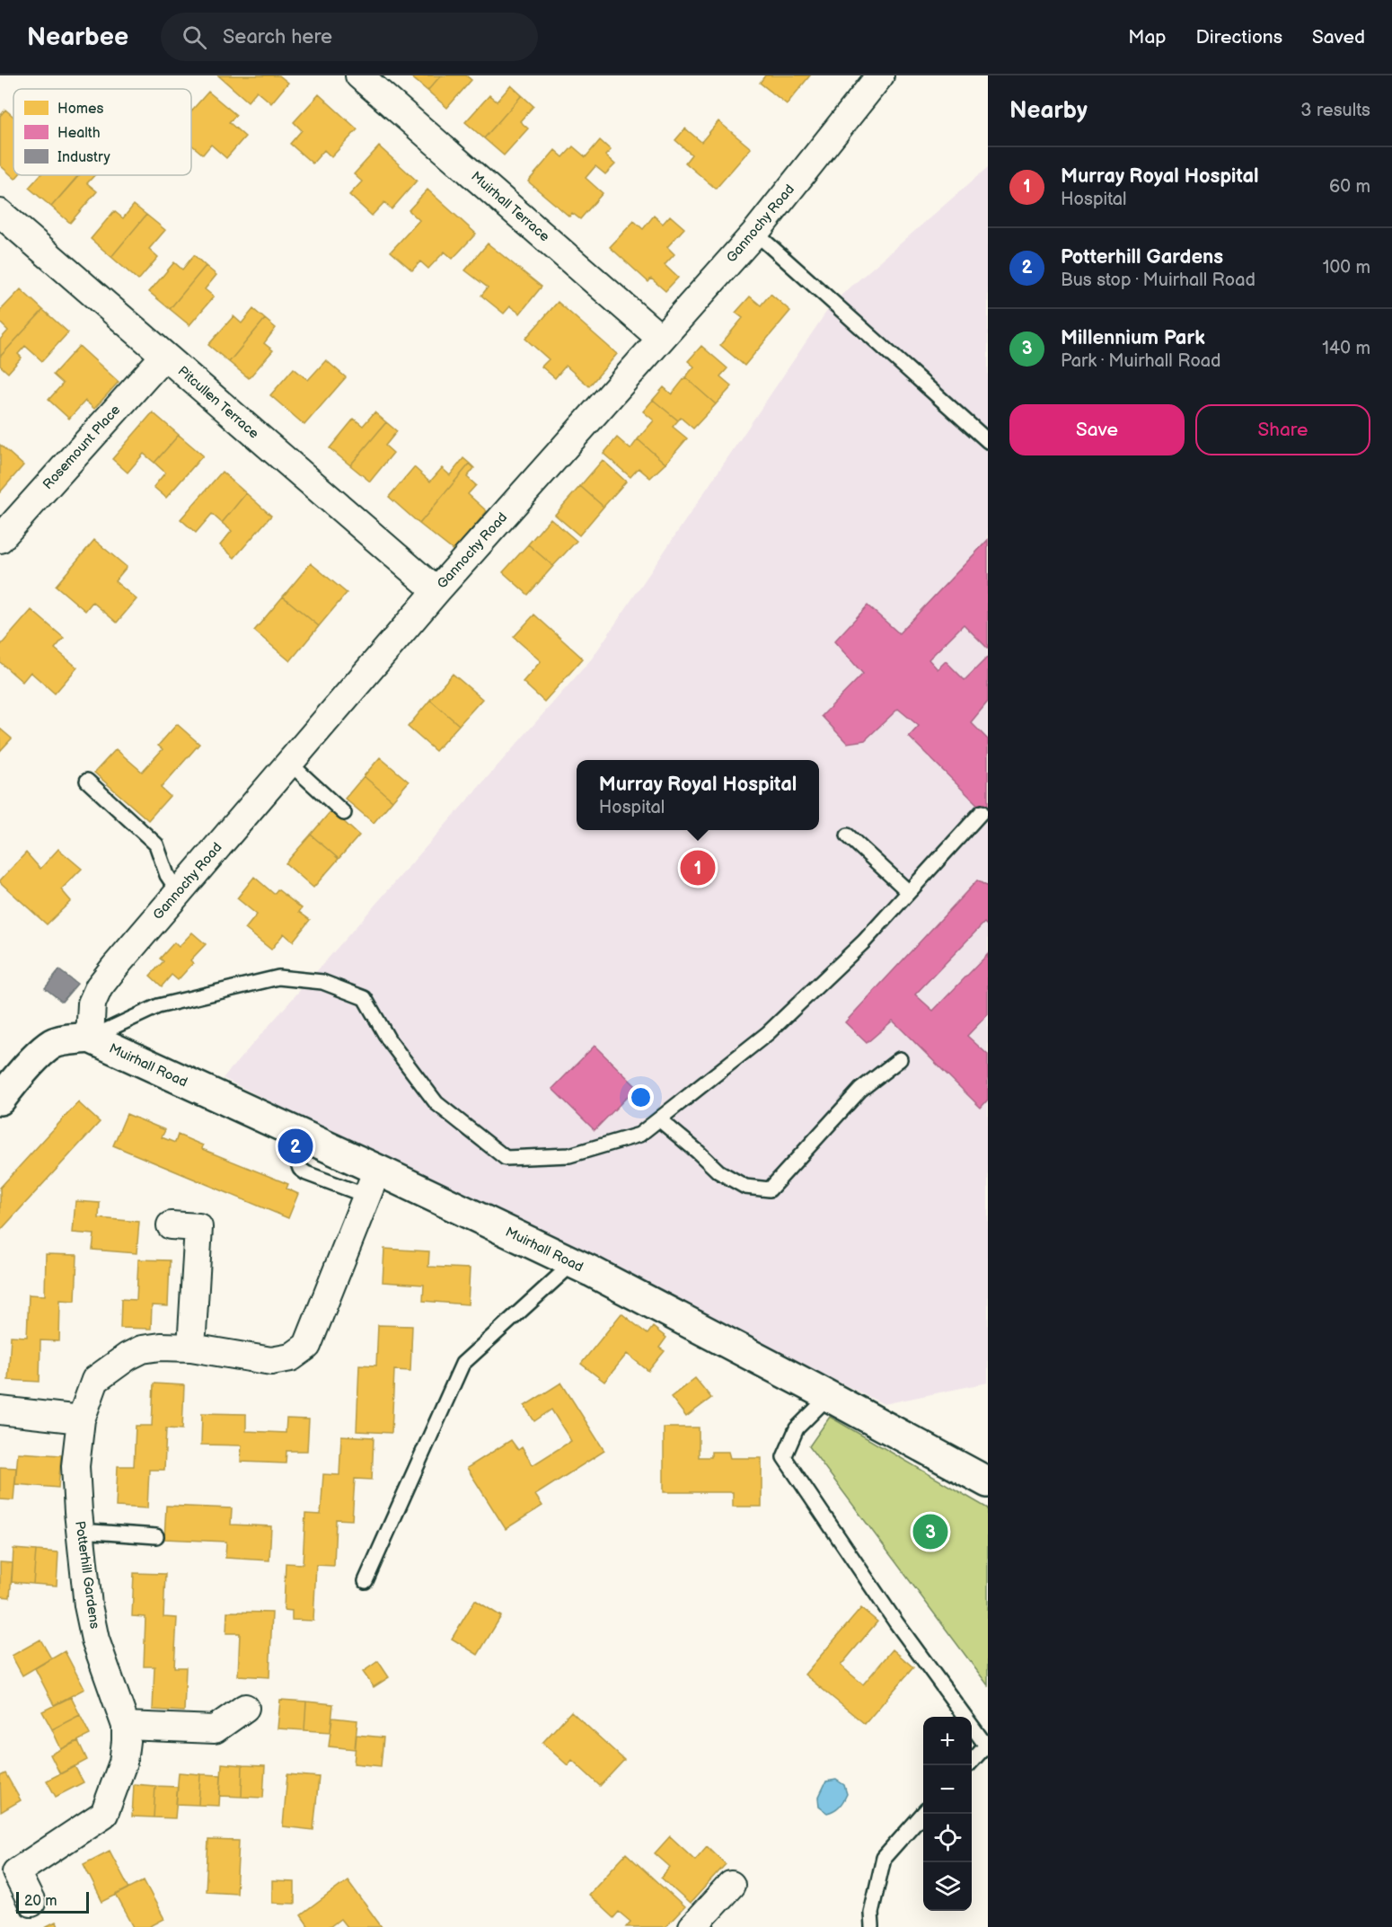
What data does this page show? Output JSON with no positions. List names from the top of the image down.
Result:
{
  "streets": {
    "street": [
      "Muirhall Terrace",
      "Gannochy Road",
      "Pitcullen Terrace",
      "Rosemount Place",
      "Muirhall Road",
      "Potterhill Gardens"
    ]
  },
  "crossings": [
    ["Muirhall Terrace", "Gannochy Road"],
    ["Gannochy Road", "Pitcullen Terrace"],
    ["Gannochy Road", "Muirhall Road"],
    ["Pitcullen Terrace", "Rosemount Place"],
    ["Muirhall Road", "Potterhill Gardens"]
  ],
  "legend": ["Homes", "Health", "Industry"],
  "scale_bar": "20 m",
  "page": {
    "header": "Nearbee",
    "search": "Search here",
    "nav": ["Map", "Directions", "Saved"],
    "heading": ["Nearby", "3 results"],
    "list": [
      {
        "mark": "1",
        "name": "Murray Royal Hospital",
        "note": "Hospital",
        "value": "60 m"
      },
      {
        "mark": "2",
        "name": "Potterhill Gardens",
        "note": "Bus stop · Muirhall Road",
        "value": "100 m"
      },
      {
        "mark": "3",
        "name": "Millennium Park",
        "note": "Park · Muirhall Road",
        "value": "140 m"
      }
    ],
    "buttons": ["Save", "Share"],
    "popup": ["Murray Royal Hospital", "Hospital"],
    "pins": ["1", "2", "3"],
    "map_buttons": ["+", "−"],
    "scale": "20 m"
  }
}
